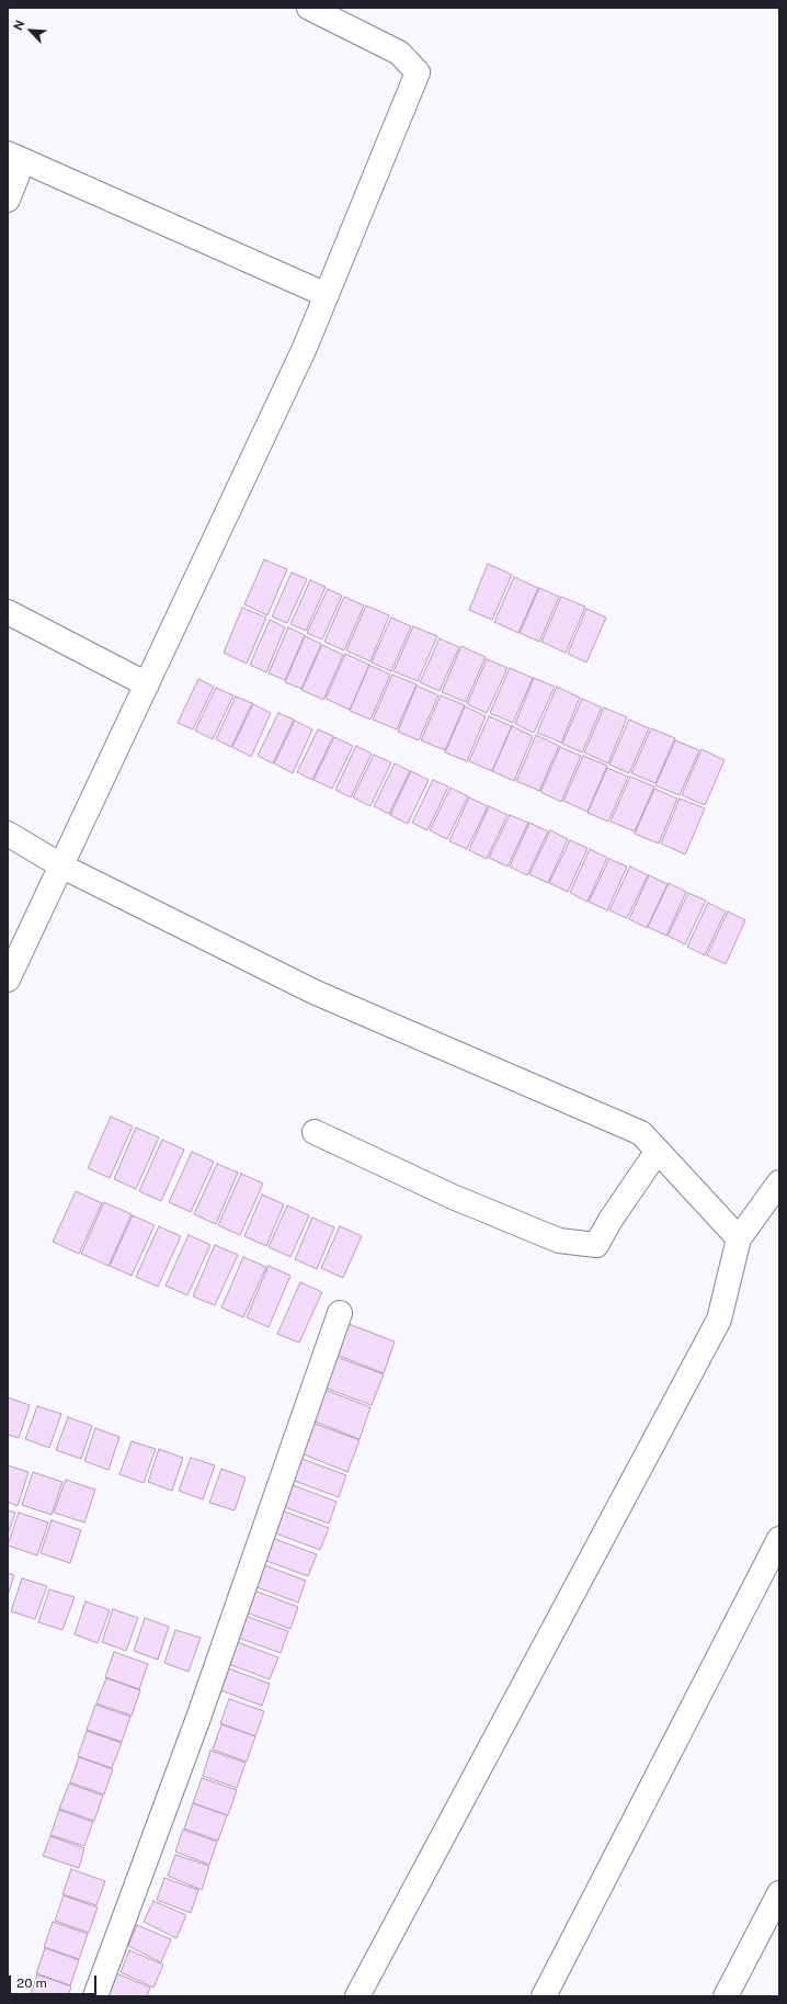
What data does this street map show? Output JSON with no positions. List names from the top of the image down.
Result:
{
  "scale_bar": "20 m",
  "north": "top left"
}
